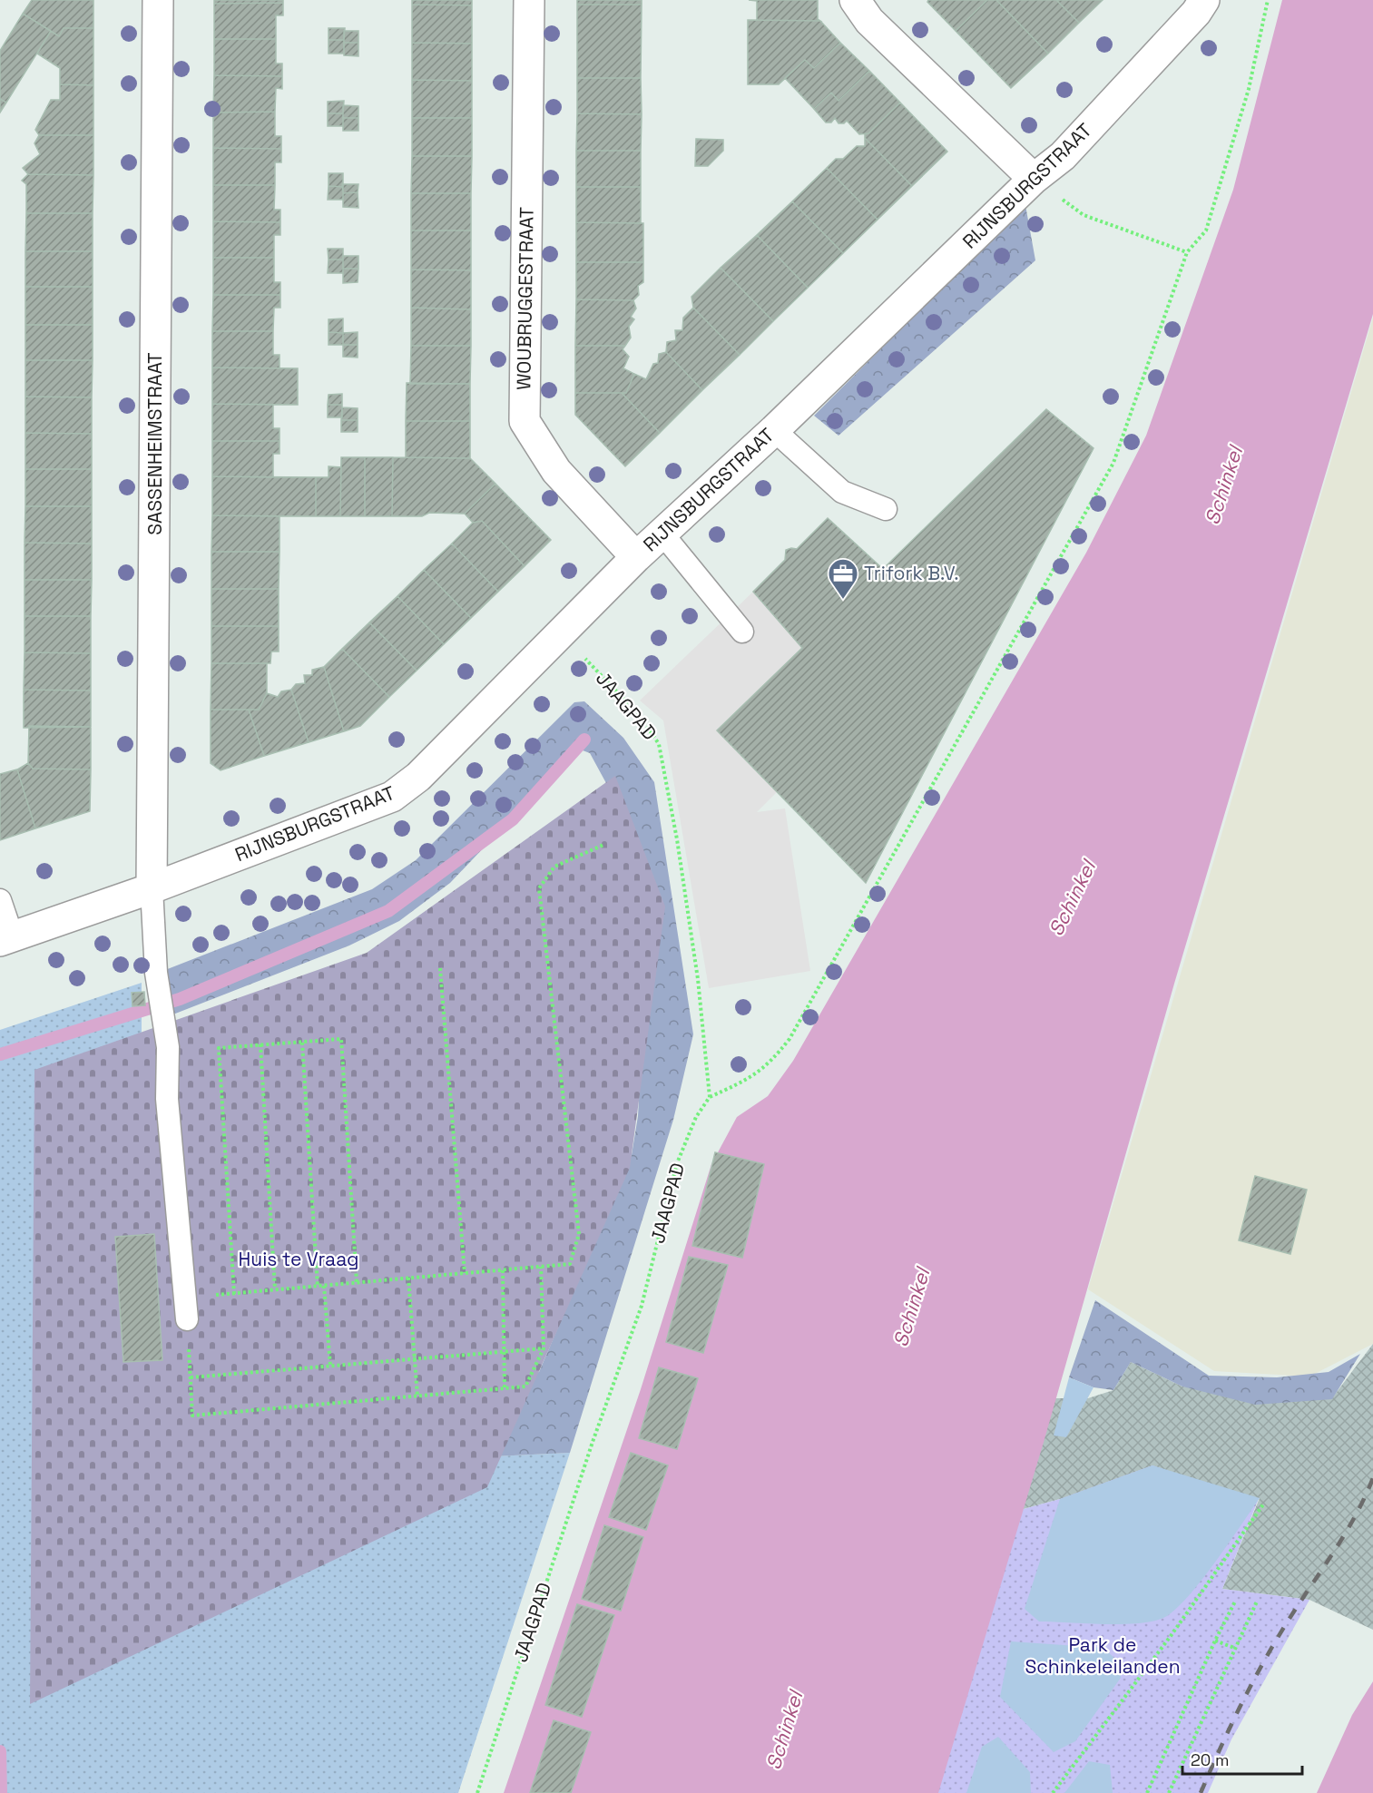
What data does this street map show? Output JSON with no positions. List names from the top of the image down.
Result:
{
  "streets": {
    "street": ["RIJNSBURGSTRAAT", "WOUBRUGGESTRAAT", "SASSENHEIMSTRAAT"],
    "path": ["JAAGPAD"]
  },
  "crossings": [
    ["RIJNSBURGSTRAAT", "WOUBRUGGESTRAAT"],
    ["RIJNSBURGSTRAAT", "SASSENHEIMSTRAAT"],
    ["RIJNSBURGSTRAAT", "JAAGPAD"]
  ],
  "water": ["Schinkel"],
  "parks": ["Huis te Vraag", "Park de Schinkeleilanden"],
  "places": {
    "office": ["Trifork B.V."]
  },
  "scale_bar": "20 m"
}
